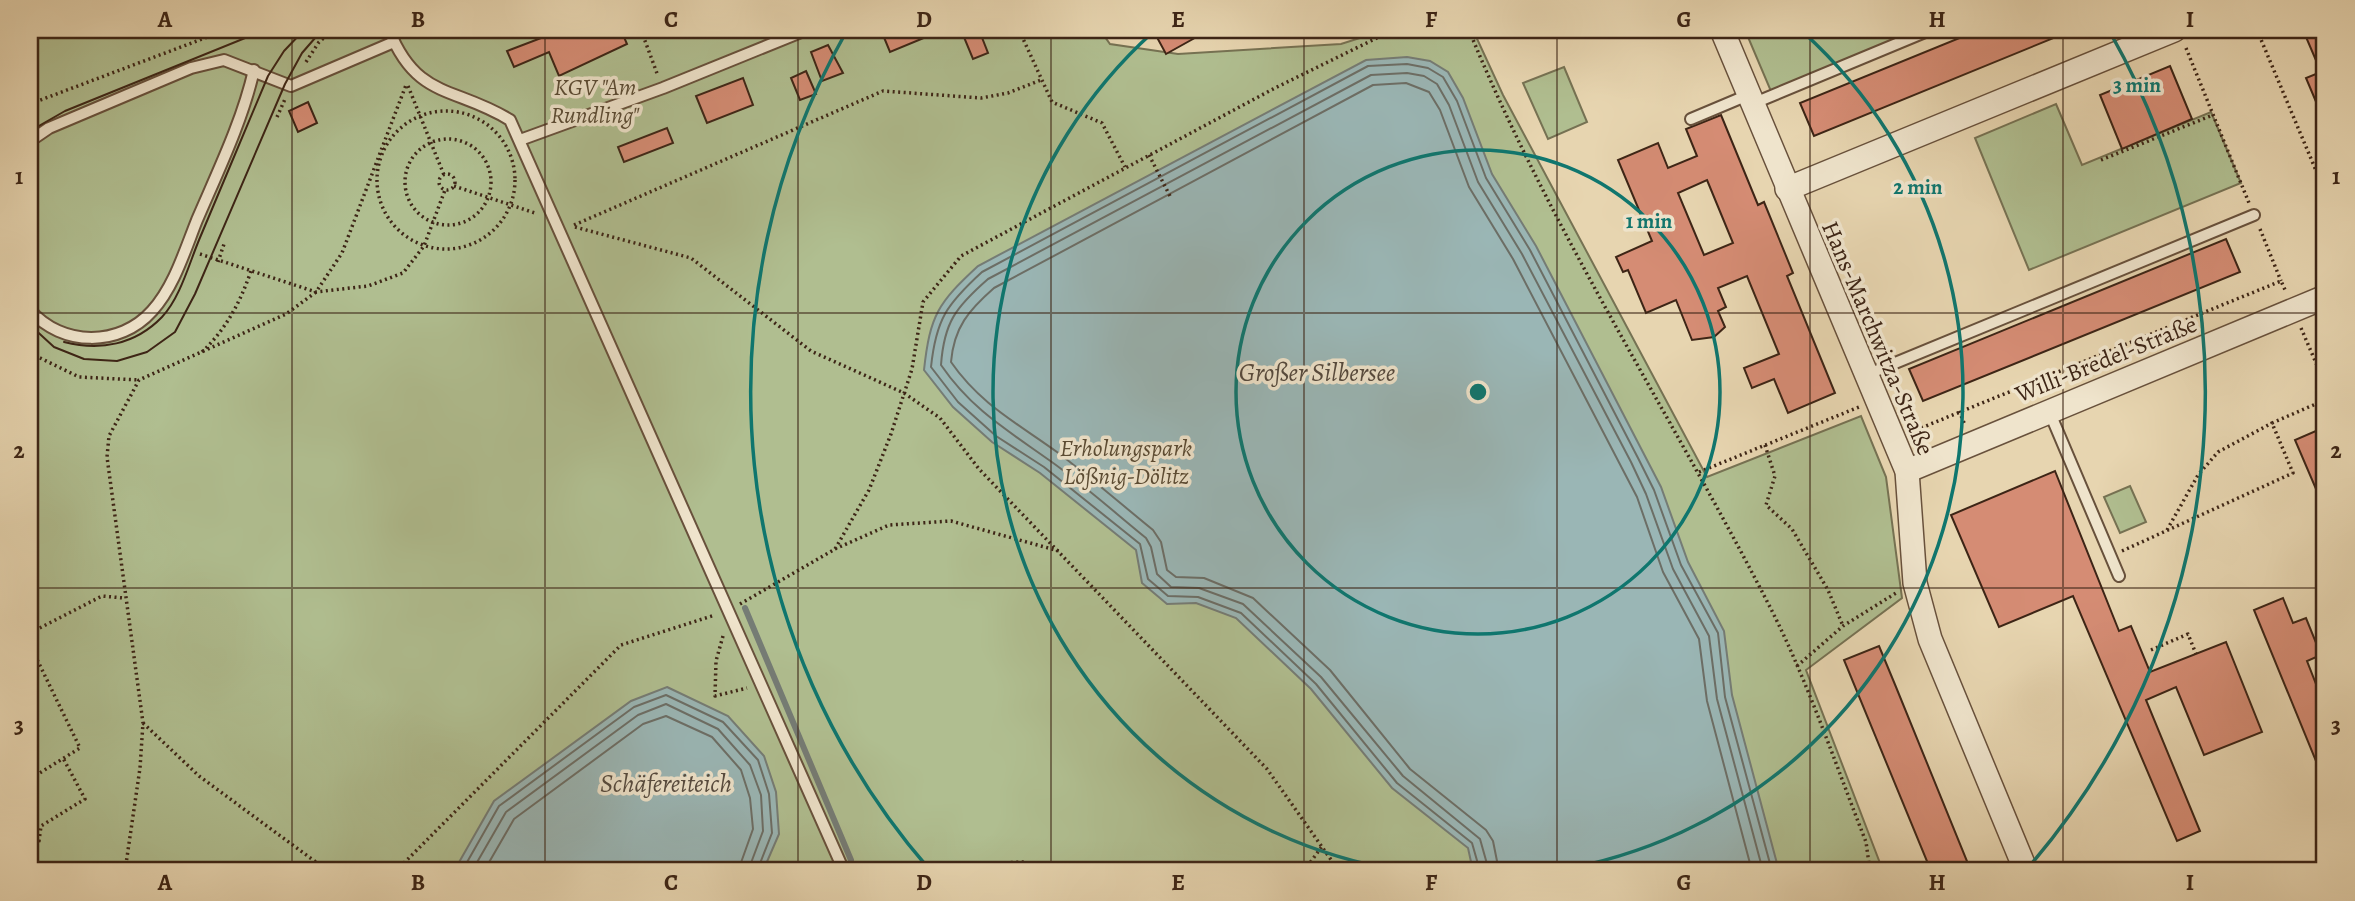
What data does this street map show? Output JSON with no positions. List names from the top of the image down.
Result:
{
  "streets": {
    "street": ["Hans-Marchwitza-Straße", "Willi-Bredel-Straße"]
  },
  "crossings": [
    ["Hans-Marchwitza-Straße", "Willi-Bredel-Straße"]
  ],
  "water": ["Großer Silbersee", "Schäfereiteich"],
  "parks": ["KGV \"Am Rundling\"", "Erholungspark Lößnig-Dölitz"],
  "grid": {
    "columns": [
      "A",
      "B",
      "C",
      "D",
      "E",
      "F",
      "G",
      "H",
      "I"
    ],
    "rows": ["1", "2", "3"]
  },
  "rings": ["3 min", "2 min", "1 min"]
}
